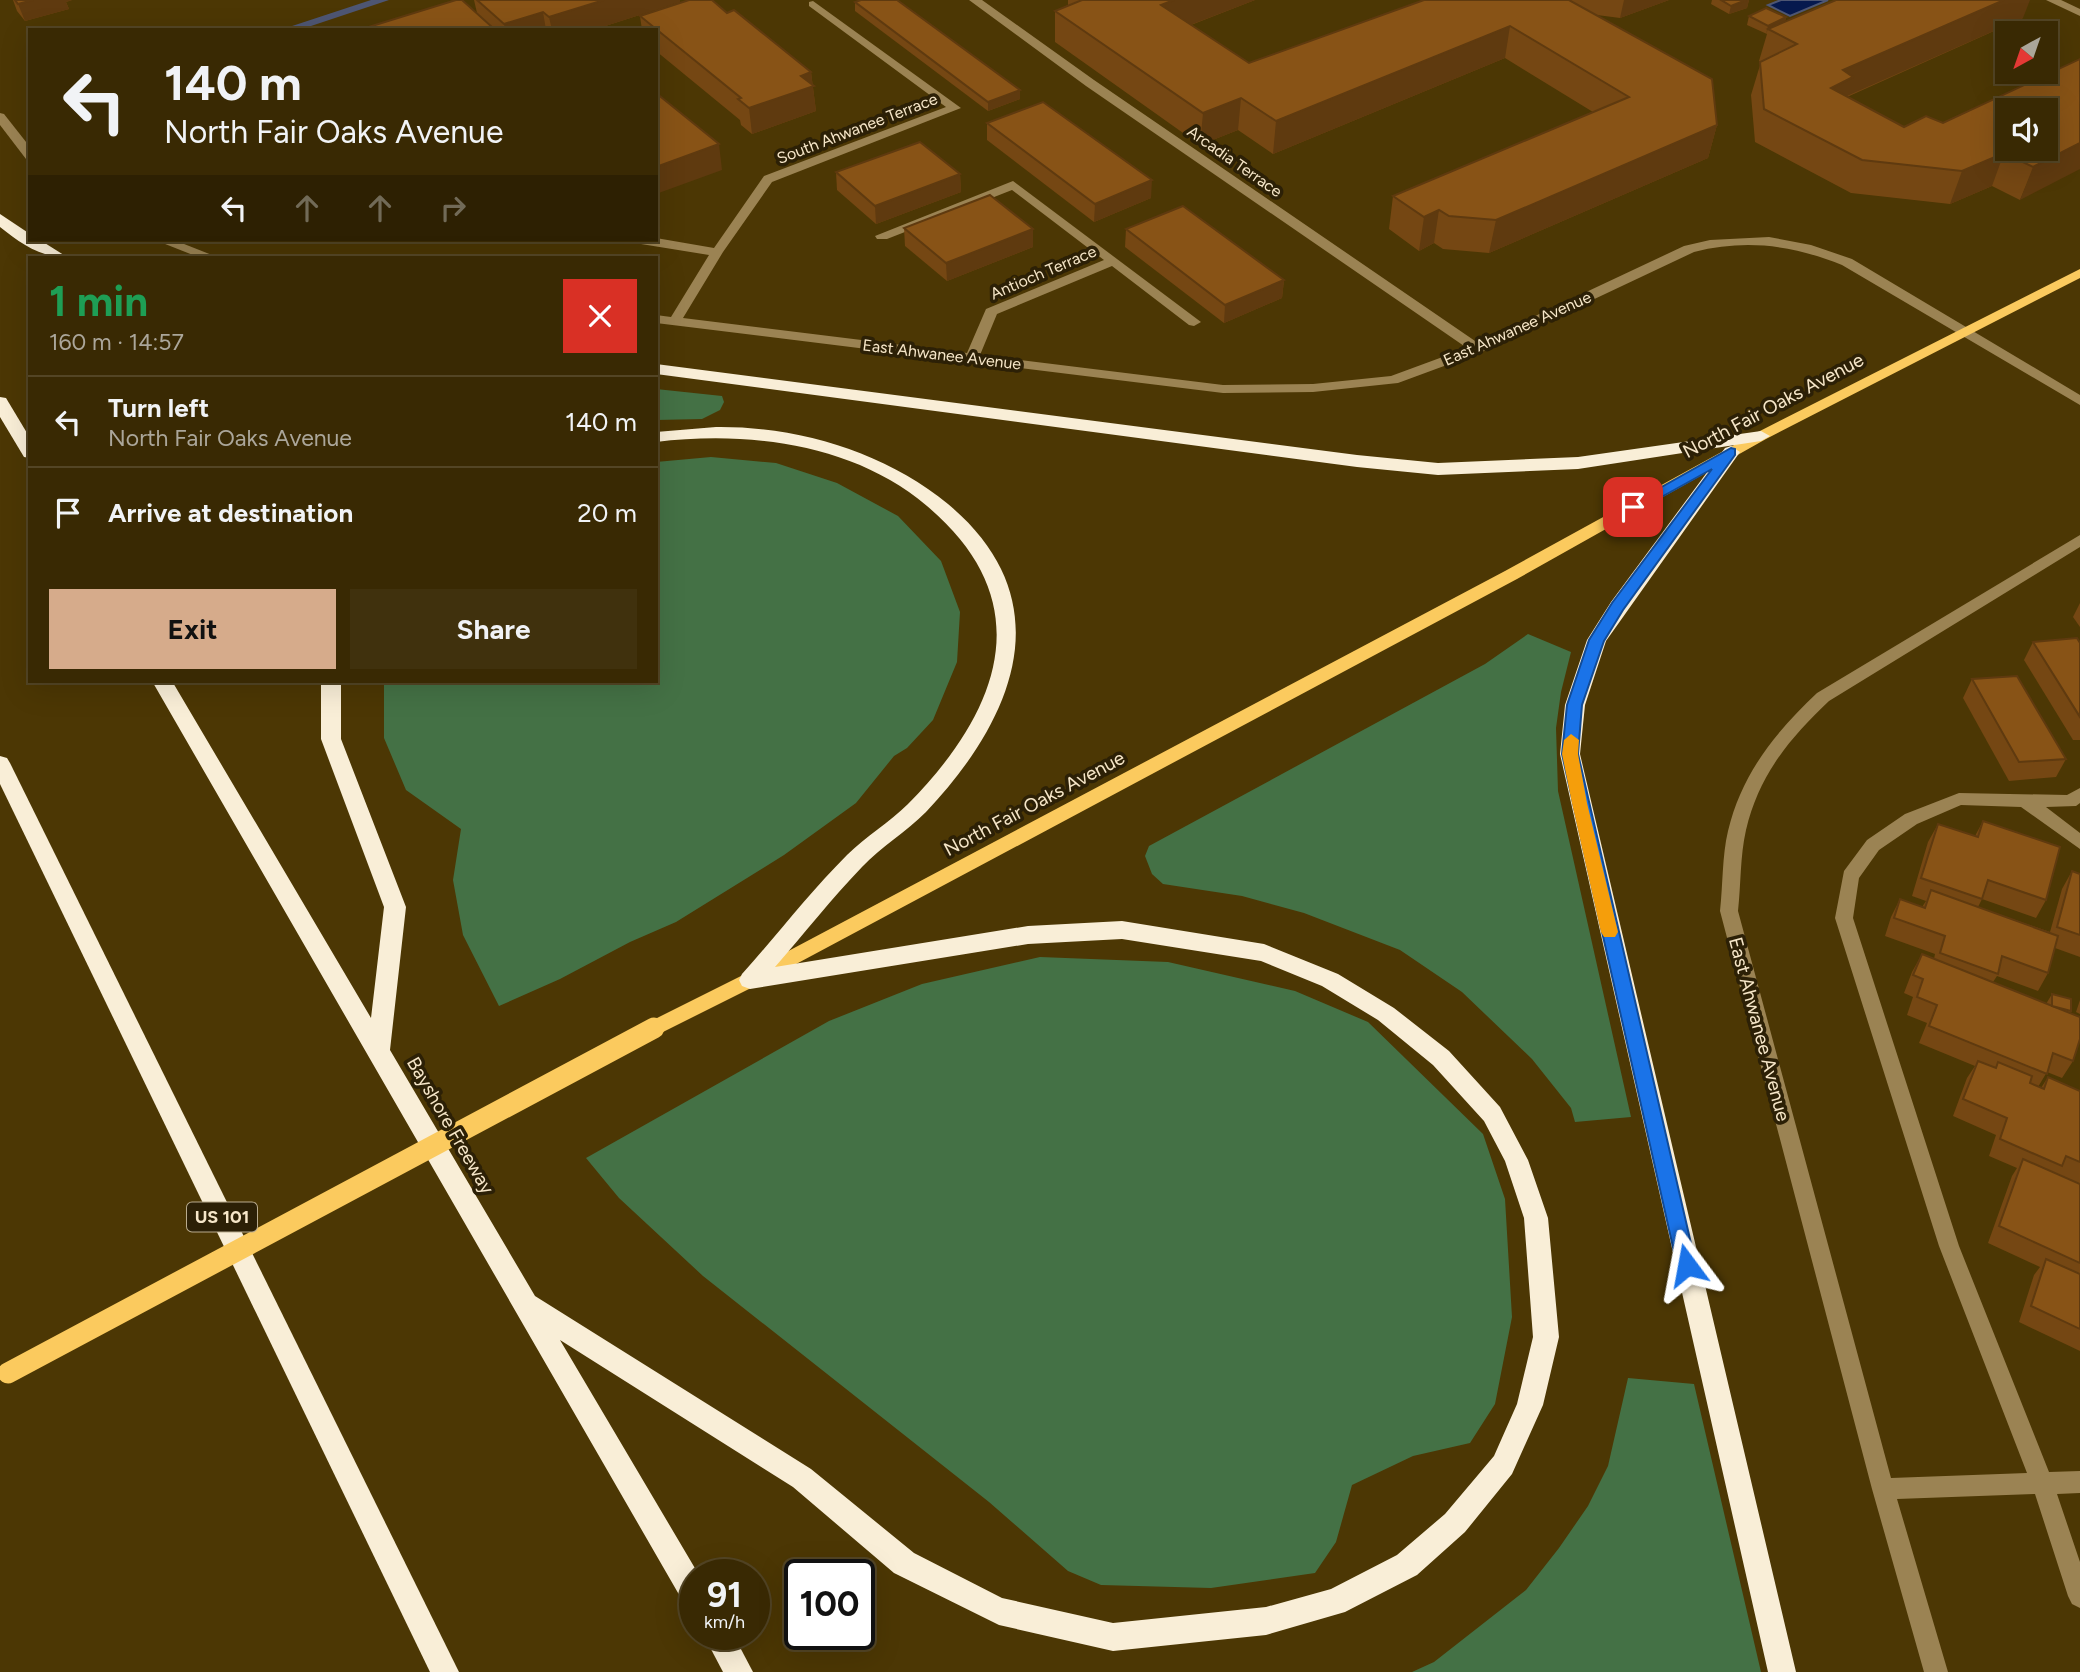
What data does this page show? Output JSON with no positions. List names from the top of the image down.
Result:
{
  "streets": {
    "highway": ["Bayshore Freeway", "US 101"],
    "main road": ["North Fair Oaks Avenue"],
    "street": [
      "South Ahwanee Terrace",
      "Arcadia Terrace",
      "Antioch Terrace",
      "East Ahwanee Avenue"
    ]
  },
  "crossings": [
    ["Arcadia Terrace", "East Ahwanee Avenue"],
    ["Antioch Terrace", "East Ahwanee Avenue"],
    ["East Ahwanee Avenue", "North Fair Oaks Avenue"]
  ],
  "north": "bottom left",
  "page": {
    "turn": ["140 m", "North Fair Oaks Avenue"],
    "heading": ["1 min", "160 m · 14:57"],
    "list": [
      {
        "name": "Turn left",
        "note": "North Fair Oaks Avenue",
        "value": "140 m"
      },
      {
        "name": "Arrive at destination",
        "value": "20 m"
      }
    ],
    "buttons": ["Exit", "Share"],
    "speed": "91 km/h",
    "limit": "100"
  }
}
